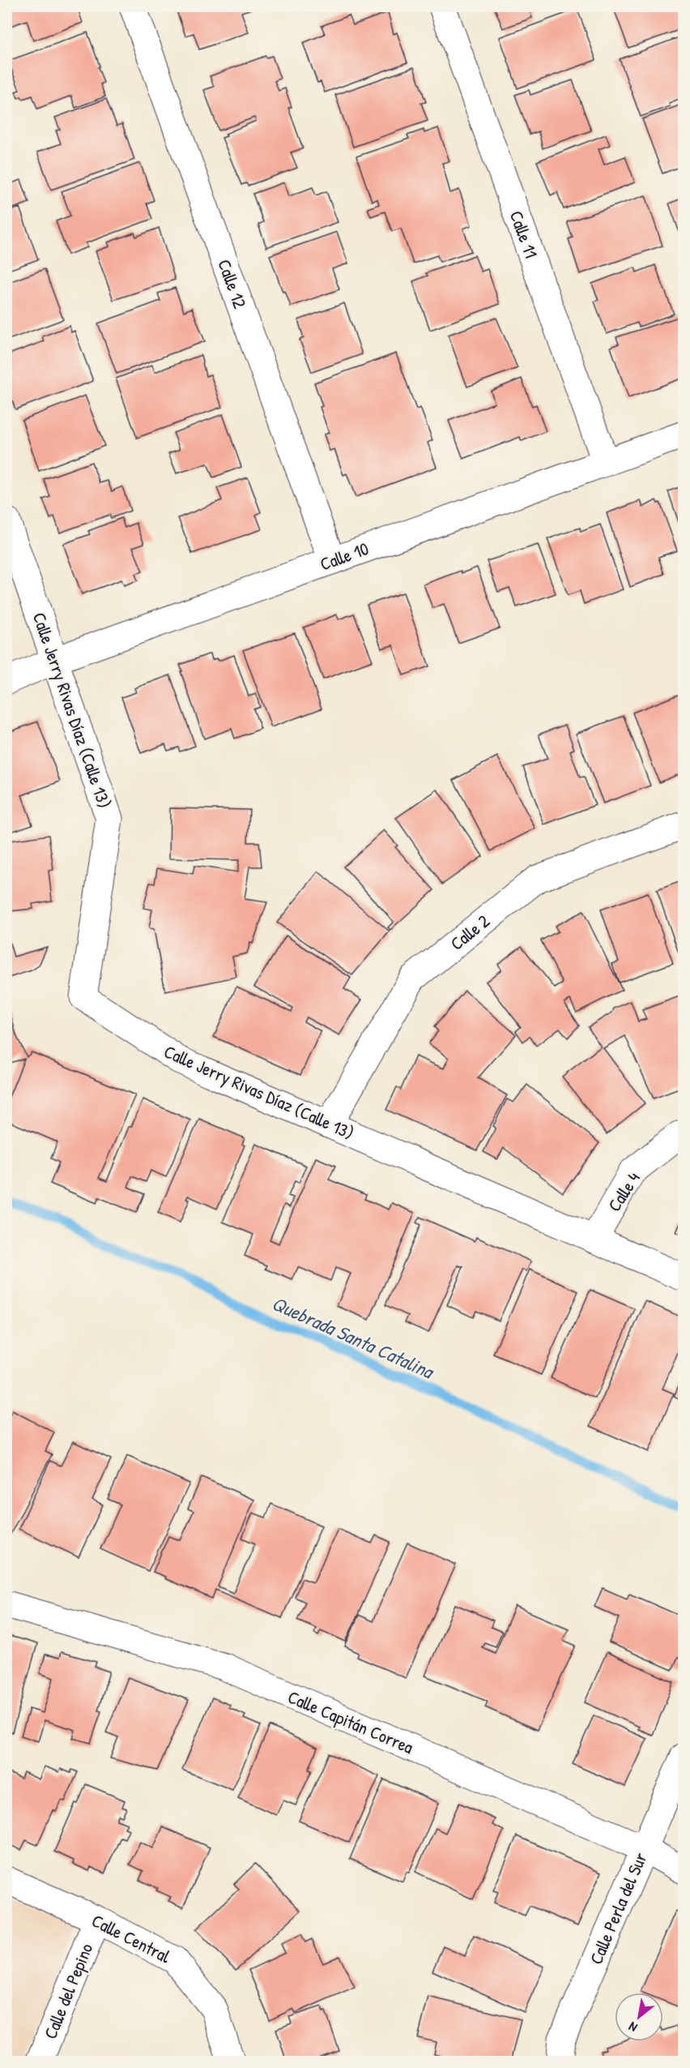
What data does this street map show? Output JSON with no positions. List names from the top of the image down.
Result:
{
  "streets": {
    "street": [
      "Calle 11",
      "Calle 12",
      "Calle 10",
      "Calle Jerry Rivas Díaz (Calle 13)",
      "Calle 2",
      "Calle 4",
      "Calle Capitán Correa",
      "Calle Perla del Sur",
      "Calle Central",
      "Calle del Pepino"
    ]
  },
  "crossings": [
    ["Calle 11", "Calle 10"],
    ["Calle 12", "Calle 10"],
    ["Calle 10", "Calle Jerry Rivas Díaz (Calle 13)"],
    ["Calle Jerry Rivas Díaz (Calle 13)", "Calle 2"],
    ["Calle Jerry Rivas Díaz (Calle 13)", "Calle 4"],
    ["Calle Capitán Correa", "Calle Perla del Sur"],
    ["Calle Central", "Calle del Pepino"]
  ],
  "water": ["Quebrada Santa Catalina"],
  "north": "bottom left"
}
